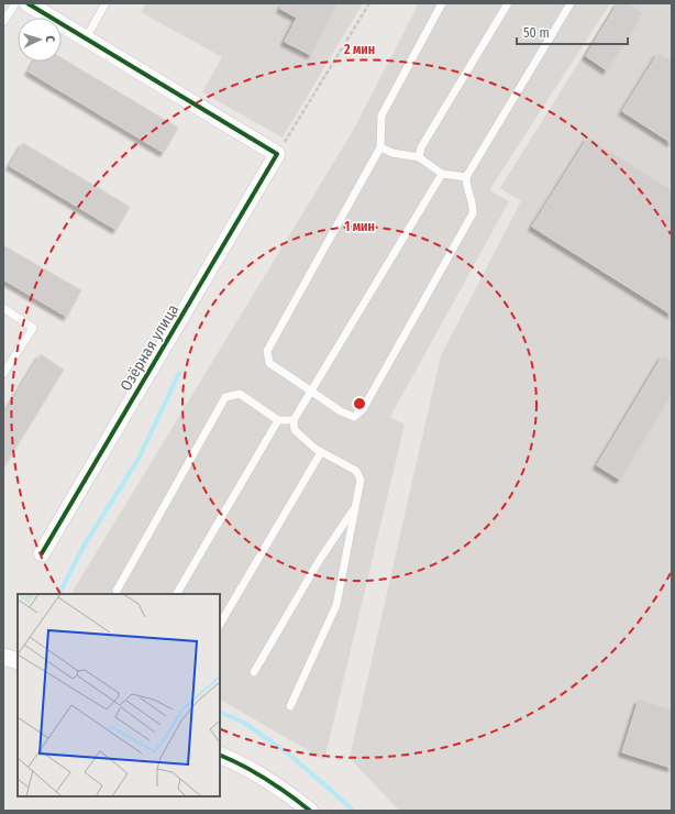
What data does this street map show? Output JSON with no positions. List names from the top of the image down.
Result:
{
  "streets": {
    "street": ["Озёрная улица"]
  },
  "scale_bar": "50 m",
  "north": "right",
  "rings": ["2 мин", "1 мин"]
}
